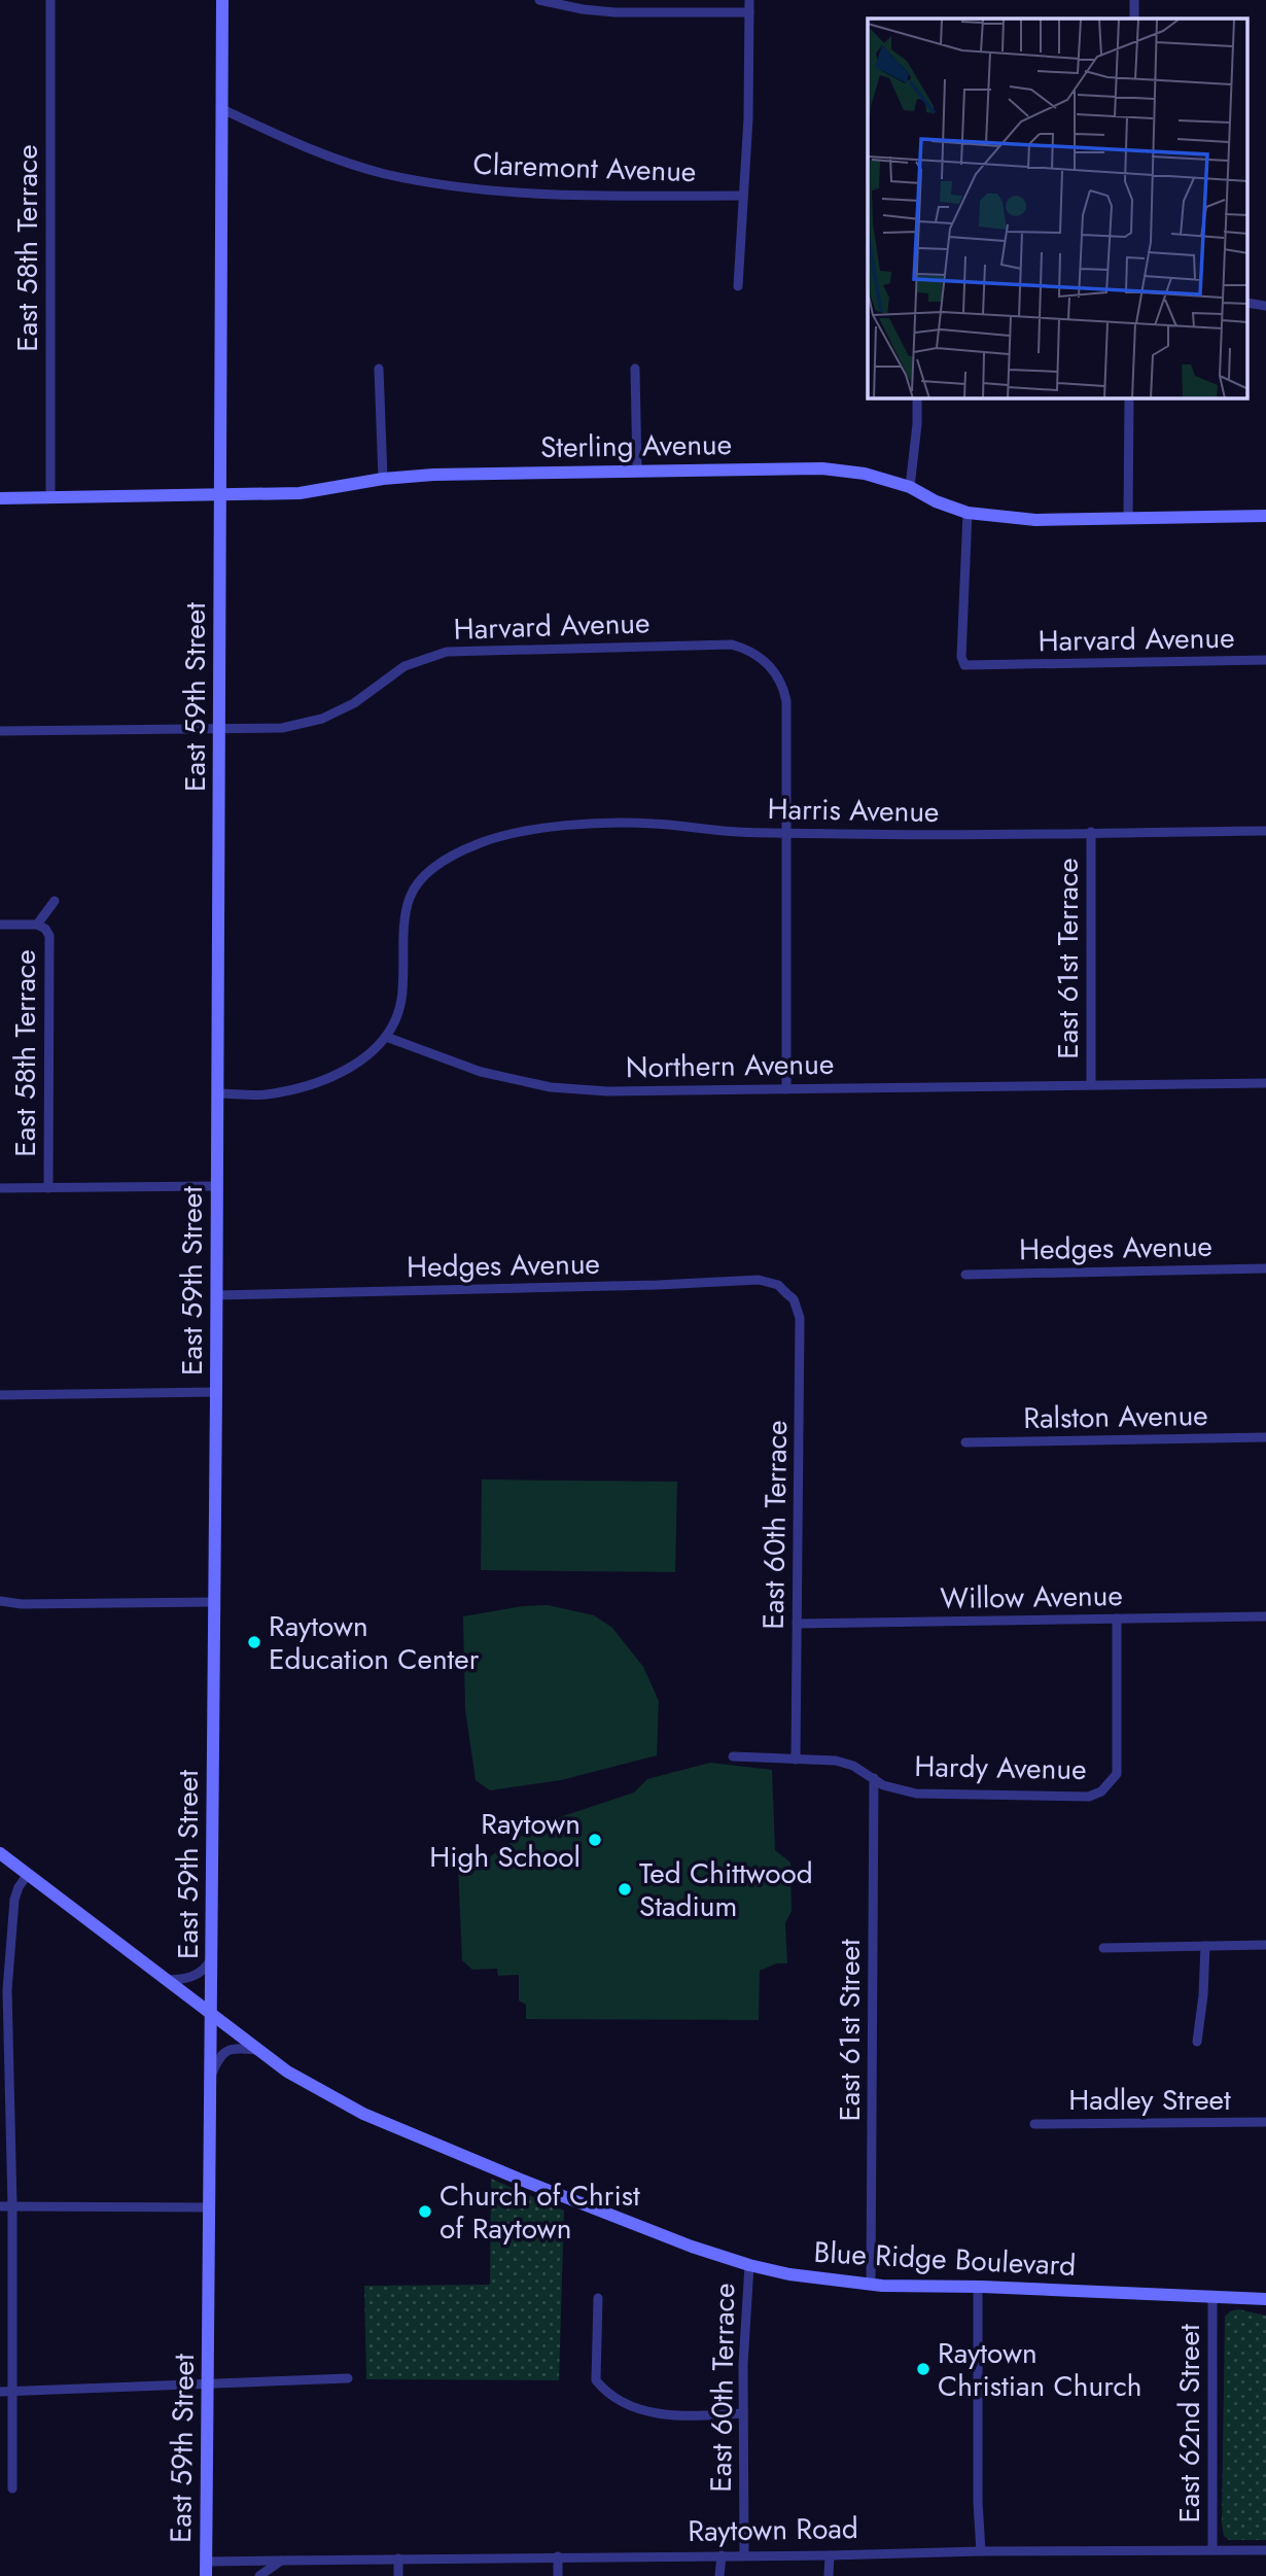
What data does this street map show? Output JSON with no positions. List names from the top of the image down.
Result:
{
  "streets": {
    "street": [
      "Claremont Avenue",
      "East 58th Terrace",
      "Sterling Avenue",
      "Harvard Avenue",
      "East 59th Street",
      "Harris Avenue",
      "East 61st Terrace",
      "Northern Avenue",
      "Hedges Avenue",
      "Ralston Avenue",
      "East 60th Terrace",
      "Willow Avenue",
      "Hardy Avenue",
      "East 61st Street",
      "Hadley Street",
      "Blue Ridge Boulevard",
      "East 62nd Street",
      "Raytown Road"
    ]
  },
  "crossings": [
    ["Claremont Avenue", "East 59th Street"],
    ["East 58th Terrace", "Sterling Avenue"],
    ["Sterling Avenue", "Harvard Avenue"],
    ["Sterling Avenue", "East 59th Street"],
    ["Harvard Avenue", "East 59th Street"],
    ["Harvard Avenue", "Harris Avenue"],
    ["East 59th Street", "Hedges Avenue"],
    ["East 59th Street", "Blue Ridge Boulevard"],
    ["East 59th Street", "Raytown Road"],
    ["Harris Avenue", "East 61st Terrace"],
    ["Harris Avenue", "Northern Avenue"],
    ["East 61st Terrace", "Northern Avenue"],
    ["Hedges Avenue", "East 60th Terrace"],
    ["East 60th Terrace", "Willow Avenue"],
    ["East 60th Terrace", "Hardy Avenue"],
    ["East 60th Terrace", "Blue Ridge Boulevard"],
    ["East 60th Terrace", "Raytown Road"],
    ["Willow Avenue", "Hardy Avenue"],
    ["Hardy Avenue", "East 61st Street"],
    ["East 61st Street", "Blue Ridge Boulevard"],
    ["Blue Ridge Boulevard", "East 62nd Street"],
    ["East 62nd Street", "Raytown Road"]
  ],
  "places": [
    "Raytown Education Center",
    "Raytown High School",
    "Ted Chittwood Stadium",
    "Church of Christ of Raytown",
    "Raytown Christian Church"
  ]
}
